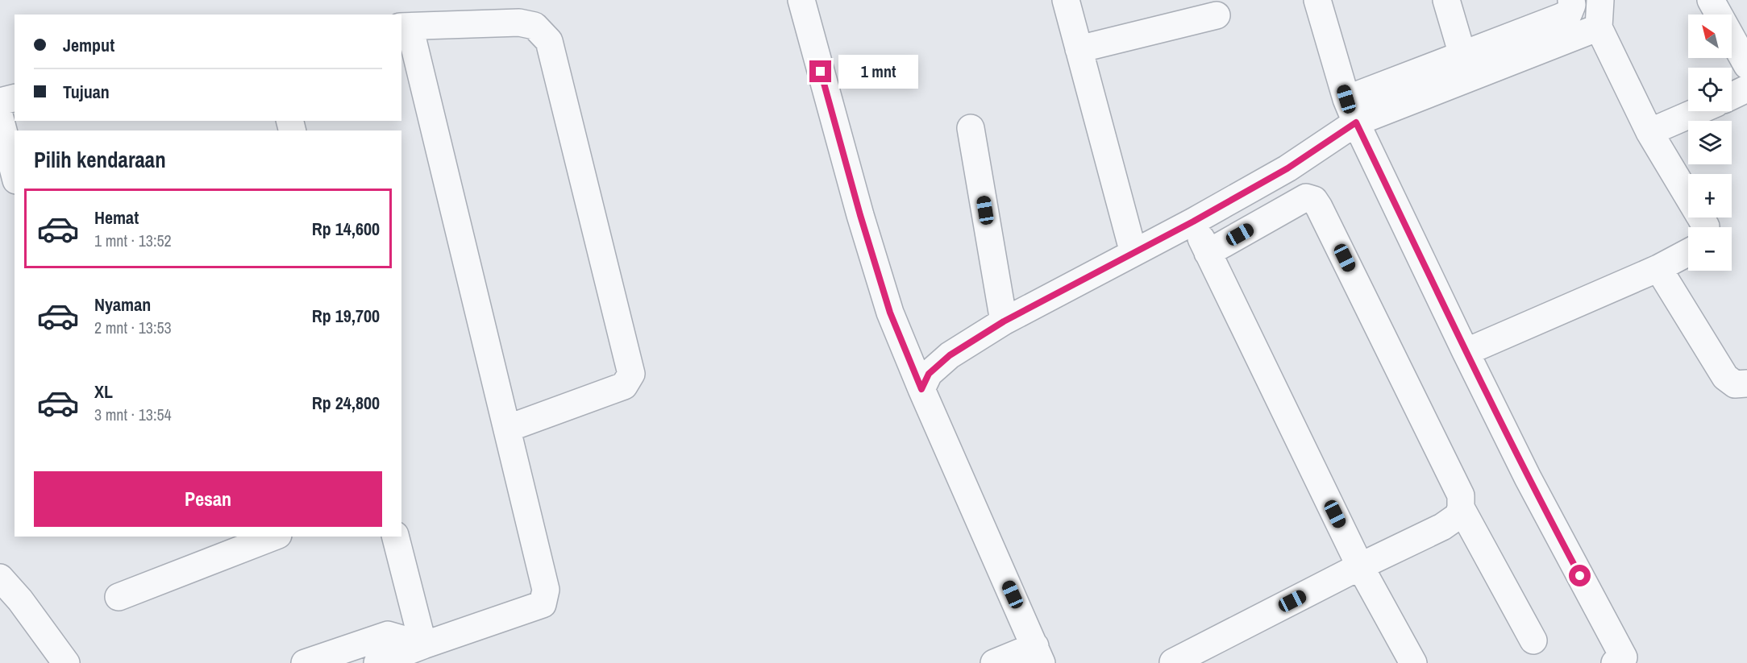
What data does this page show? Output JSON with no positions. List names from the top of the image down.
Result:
{
  "north": "top left",
  "page": {
    "map_buttons": ["+", "−"],
    "banner": ["Jemput", "Tujuan"],
    "bubble": "1 mnt",
    "heading": "Pilih kendaraan",
    "list": [
      {
        "name": "Hemat",
        "note": "1 mnt · 13:52",
        "value": "Rp 14,600"
      },
      {
        "name": "Nyaman",
        "note": "2 mnt · 13:53",
        "value": "Rp 19,700"
      },
      {
        "name": "XL",
        "note": "3 mnt · 13:54",
        "value": "Rp 24,800"
      }
    ],
    "buttons": "Pesan"
  }
}
